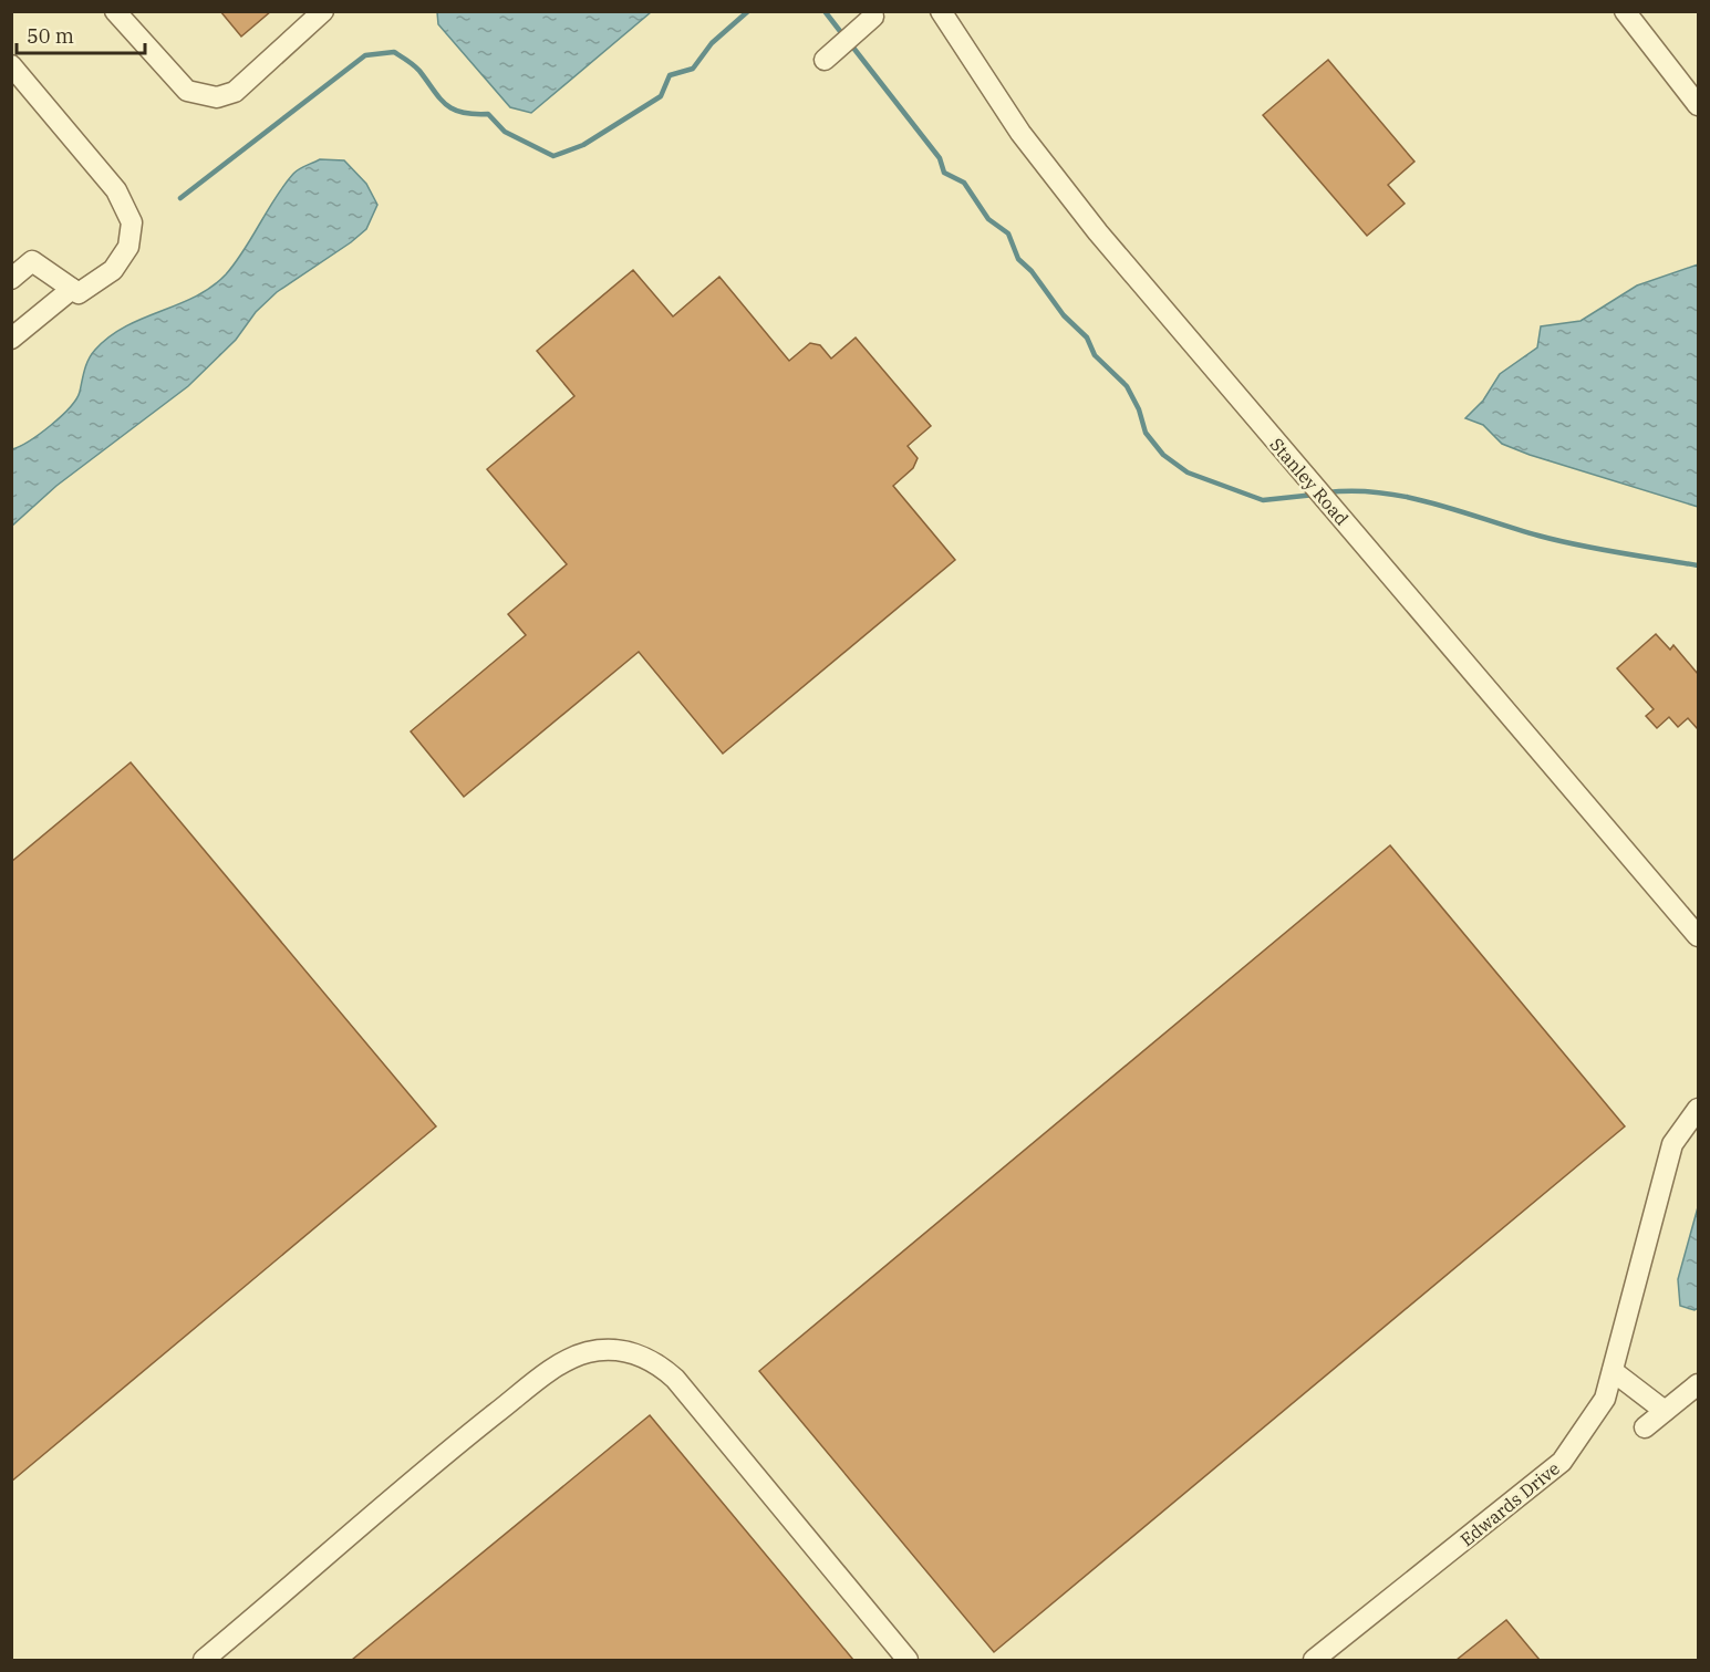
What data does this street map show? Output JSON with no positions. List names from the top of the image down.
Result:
{
  "streets": {
    "street": ["Stanley Road", "Edwards Drive"]
  },
  "scale_bar": "50 m"
}
